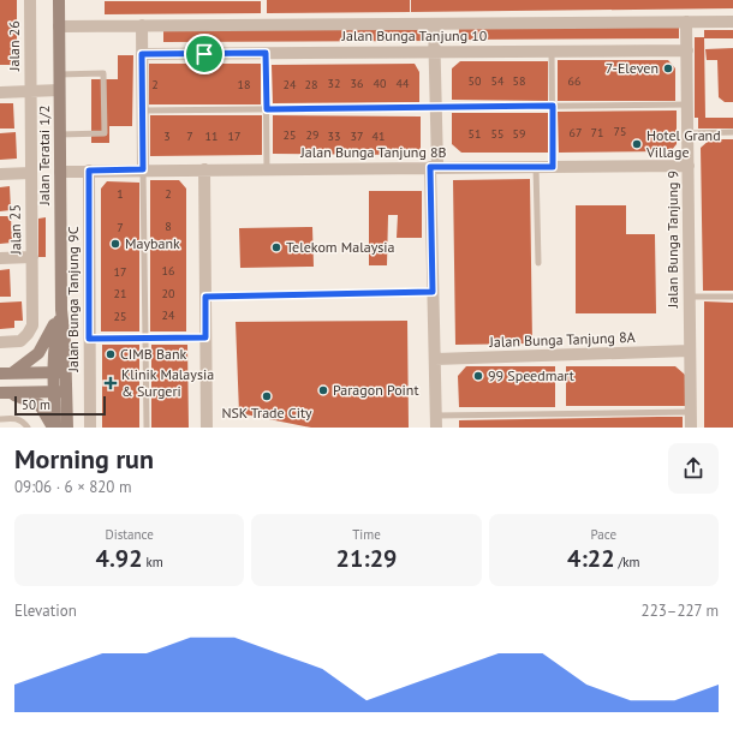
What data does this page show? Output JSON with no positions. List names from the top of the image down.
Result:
{
  "streets": {
    "main road": ["Jalan Teratai 1/2"],
    "street": [
      "Jalan Bunga Tanjung 10",
      "Jalan 26",
      "Jalan Bunga Tanjung 8B",
      "Jalan 25",
      "Jalan Bunga Tanjung 9",
      "Jalan Bunga Tanjung 9C",
      "Jalan Bunga Tanjung 8A"
    ]
  },
  "crossings": [
    ["Jalan Bunga Tanjung 10", "Jalan Bunga Tanjung 9"],
    ["Jalan 26", "Jalan 25"],
    ["Jalan Bunga Tanjung 8B", "Jalan Teratai 1/2"],
    ["Jalan Bunga Tanjung 8B", "Jalan Bunga Tanjung 9"],
    ["Jalan Bunga Tanjung 8B", "Jalan Bunga Tanjung 9C"],
    ["Jalan Bunga Tanjung 9", "Jalan Bunga Tanjung 8A"]
  ],
  "places": {
    "other": [
      "7-Eleven",
      "Hotel Grand Village",
      "Maybank",
      "Telekom Malaysia",
      "CIMB Bank",
      "99 Speedmart",
      "Paragon Point",
      "NSK Trade City"
    ],
    "health": ["Klinik Malaysia & Surgeri"]
  },
  "house_numbers": [
    "50",
    "54",
    "58",
    "66",
    "32",
    "36",
    "40",
    "44",
    "2",
    "18",
    "24",
    "28",
    "75",
    "67",
    "71",
    "51",
    "55",
    "59",
    "25",
    "29",
    "3",
    "7",
    "11",
    "17",
    "33",
    "37",
    "41",
    "1",
    "2",
    "8",
    "7",
    "16",
    "17",
    "21",
    "20",
    "24",
    "25"
  ],
  "scale_bar": "50 m",
  "page": {
    "scale": "50 m",
    "heading": ["Morning run", "09:06 · 6 × 820 m"],
    "stats": [
      ["Distance", "4.92 km"],
      ["Time", "21:29"],
      ["Pace", "4:22 /km"]
    ],
    "chart": ["Elevation", "223–227 m"]
  }
}
